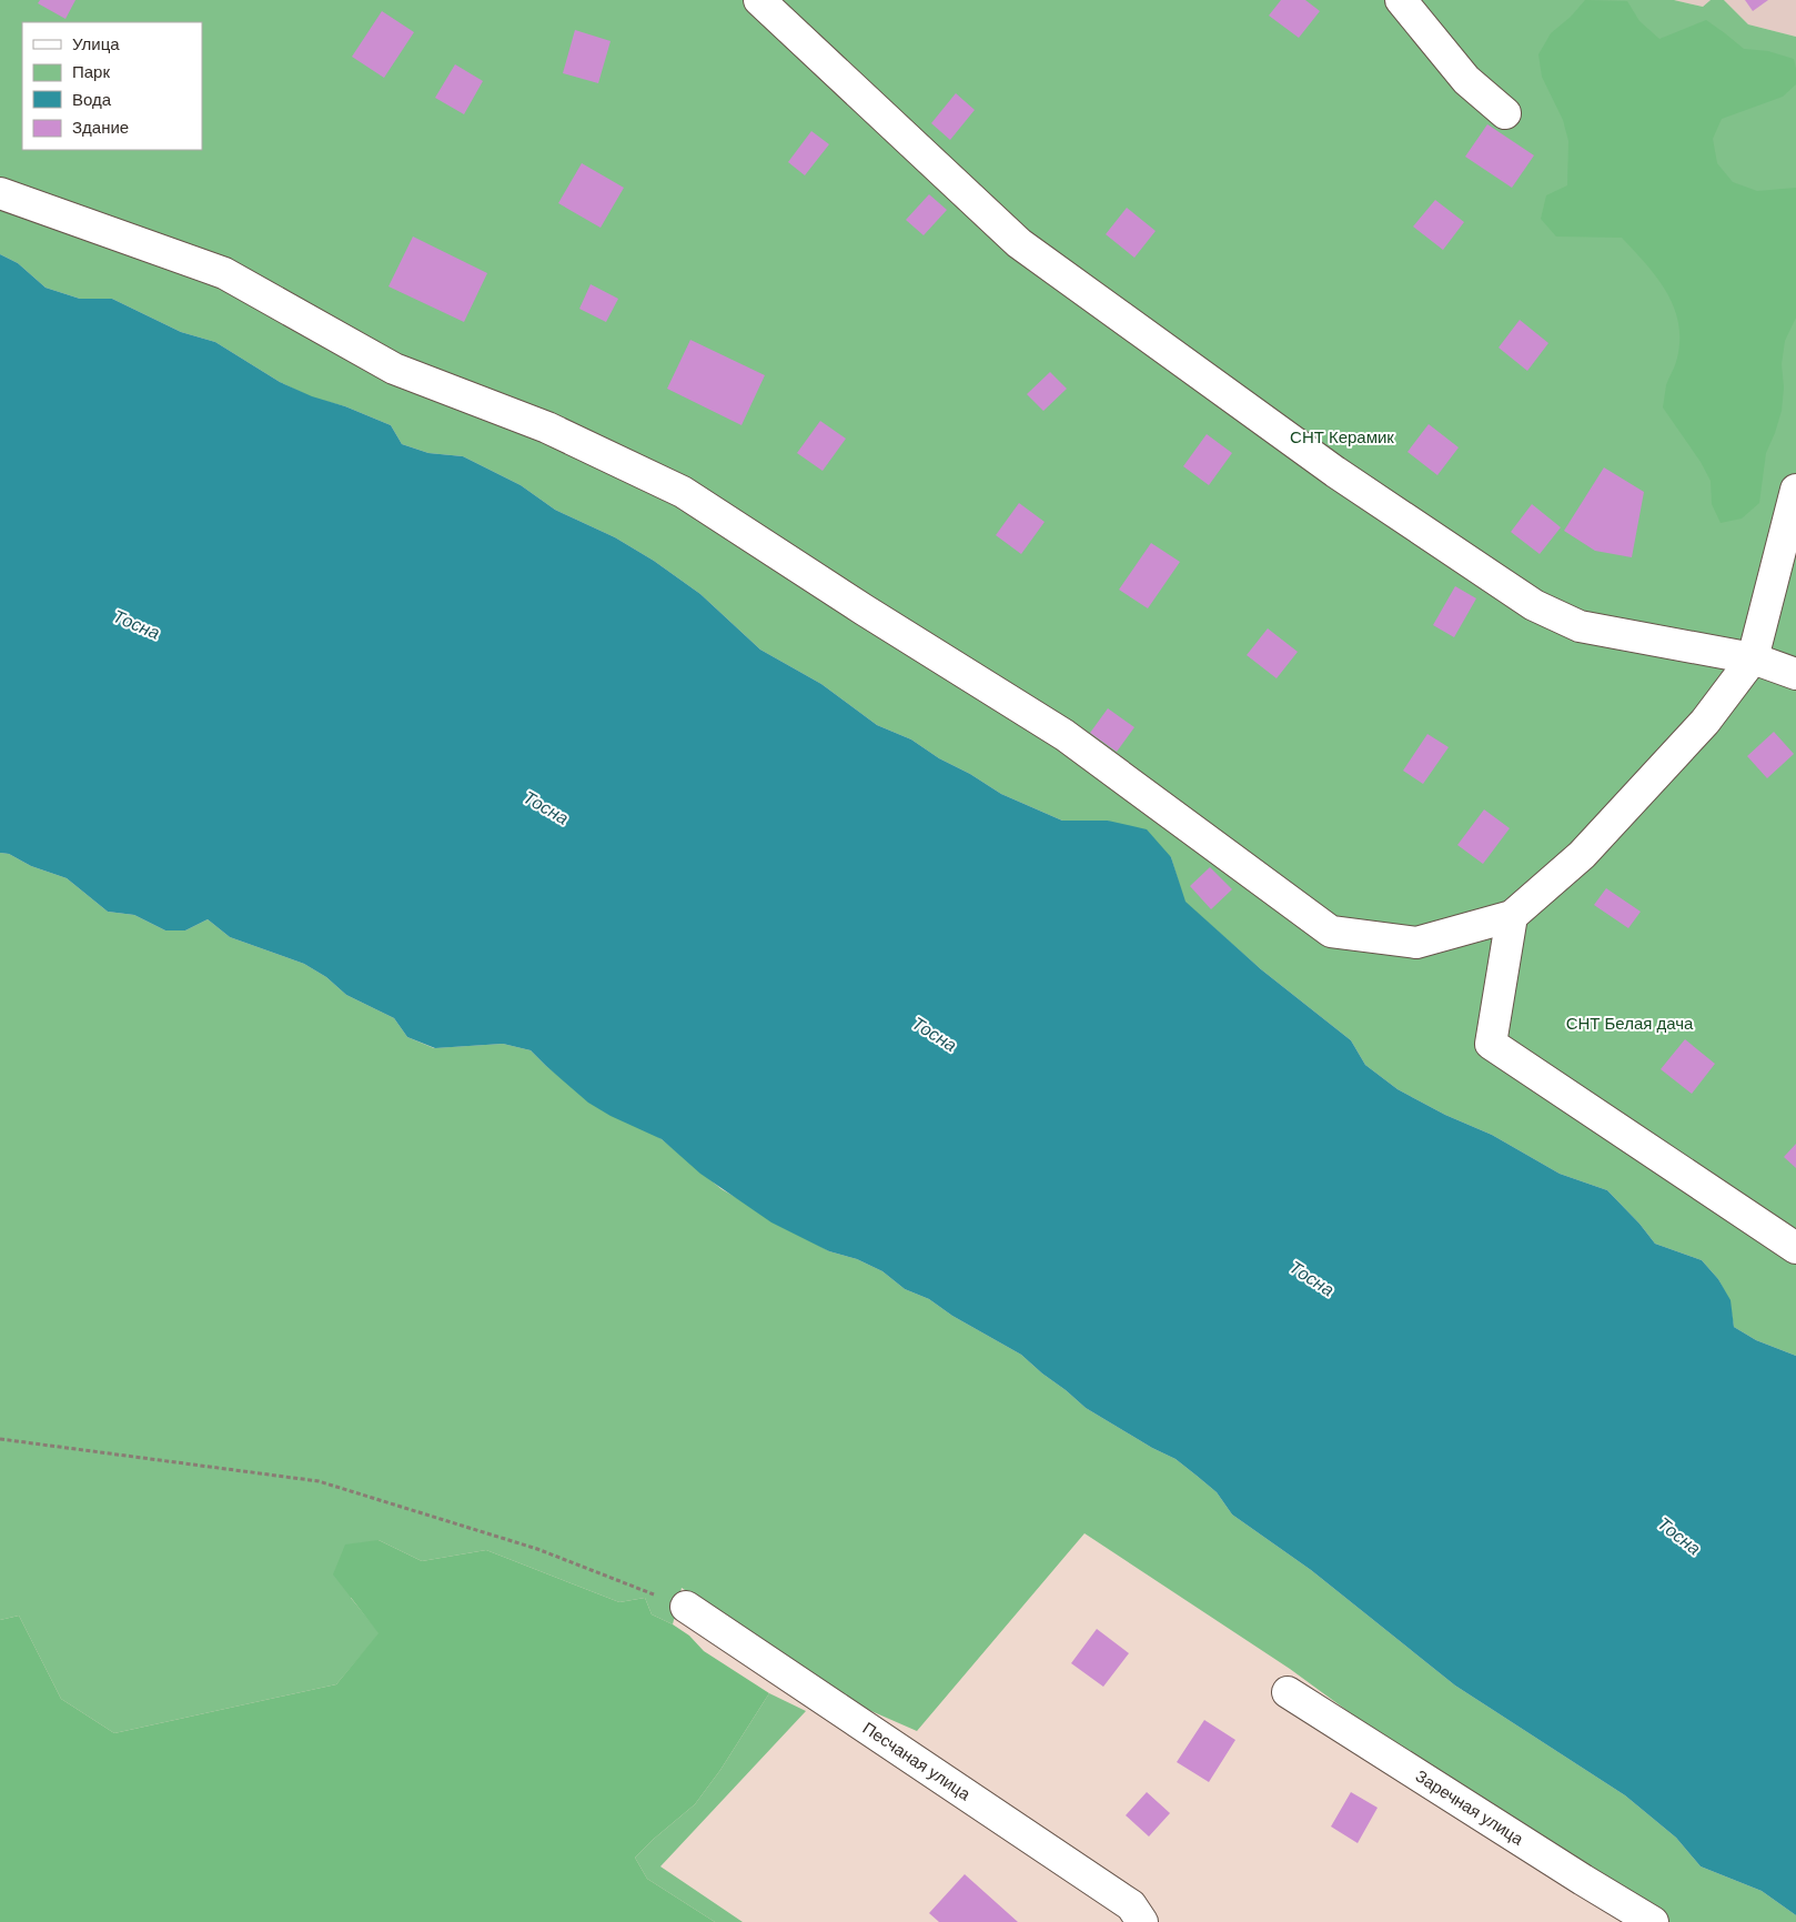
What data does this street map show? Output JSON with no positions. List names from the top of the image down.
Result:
{
  "streets": {
    "street": ["Песчаная улица", "Заречная улица"]
  },
  "water": ["Тосна"],
  "parks": ["СНТ Керамик", "СНТ Белая дача"],
  "legend": [
    "Улица",
    "Парк",
    "Вода",
    "Здание"
  ]
}
